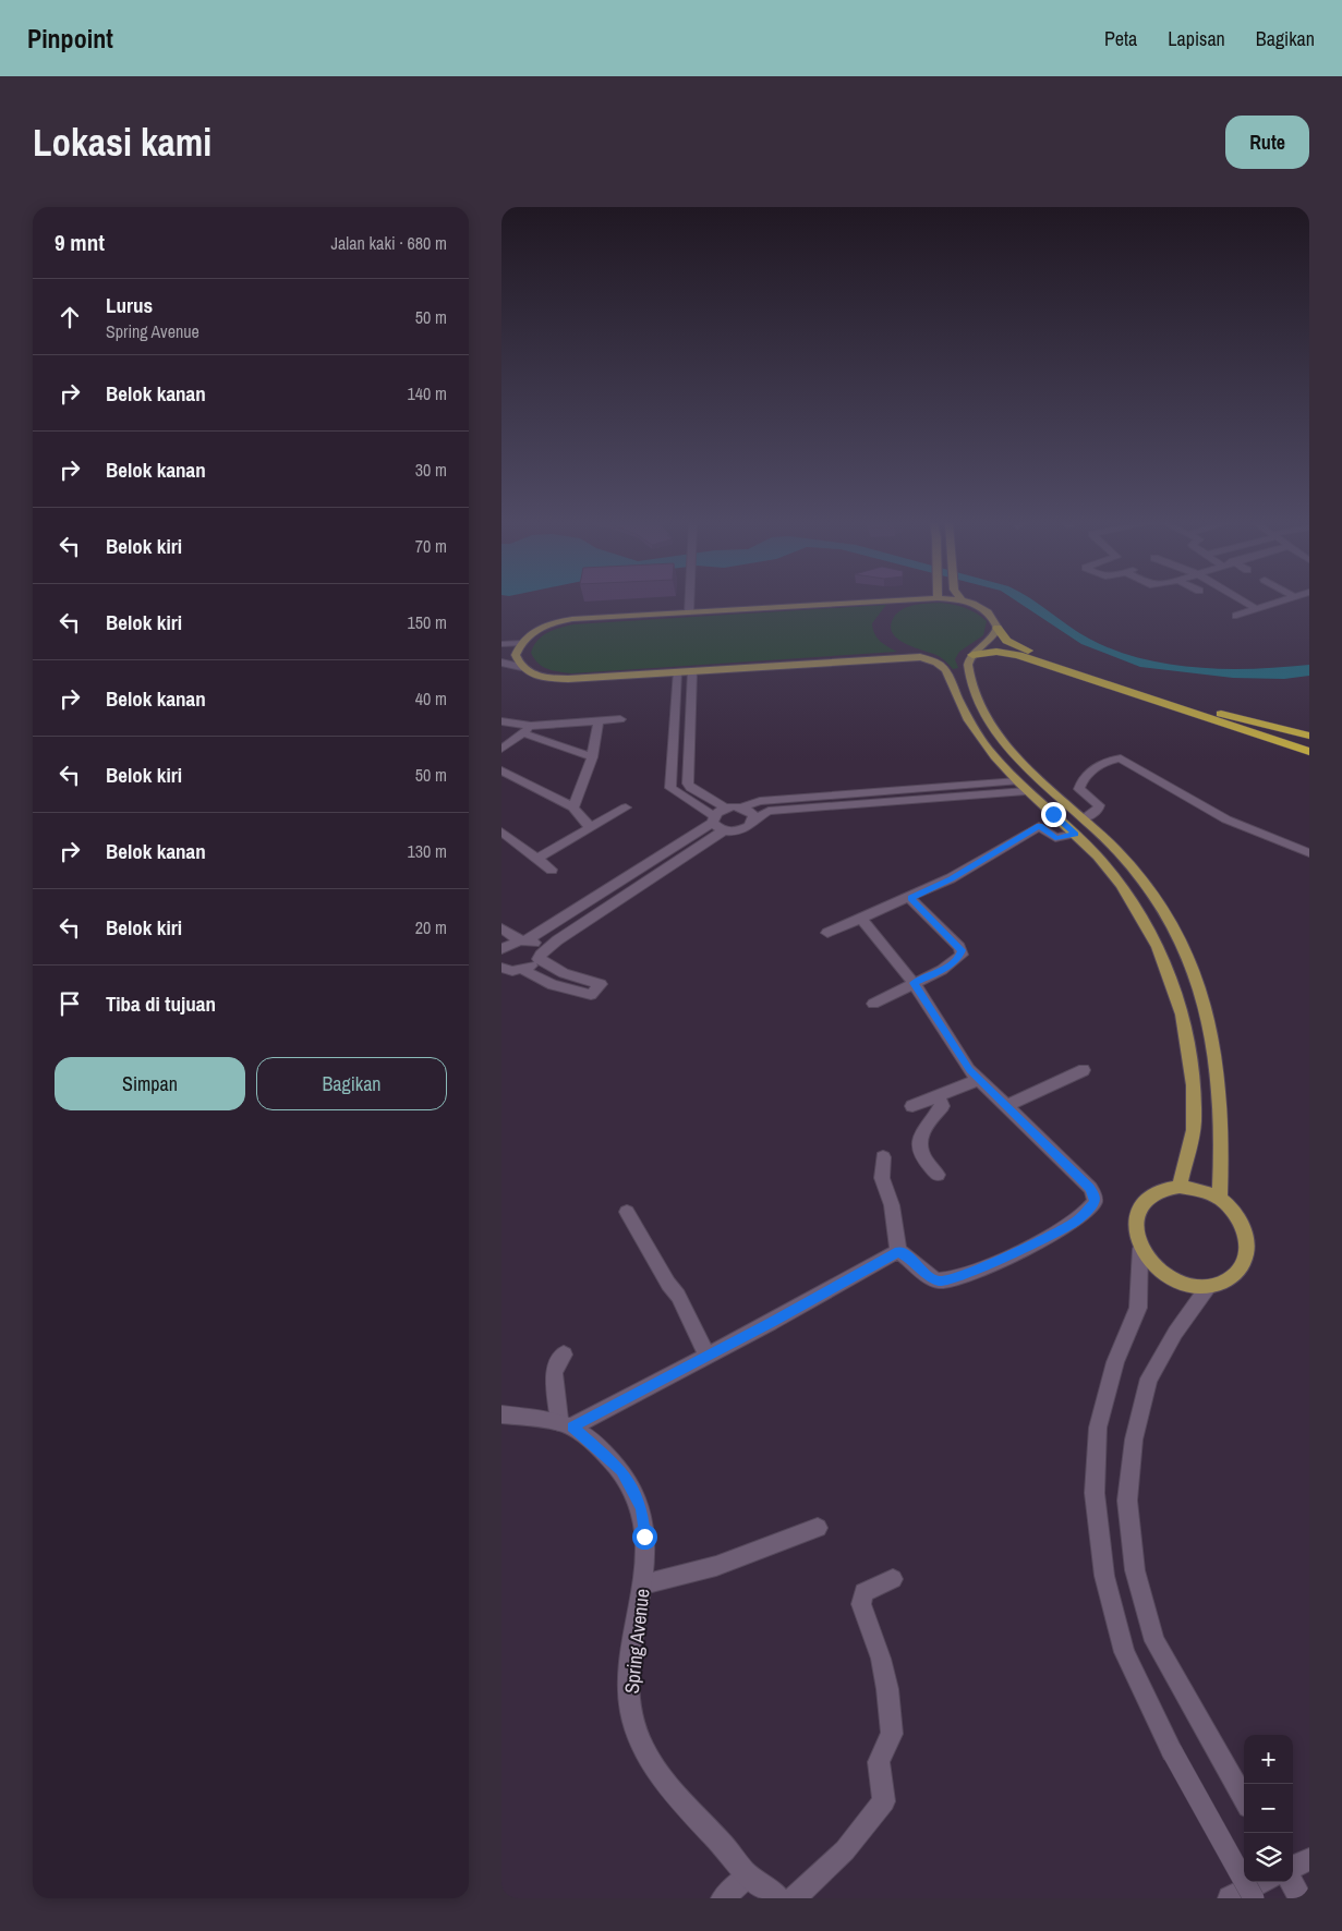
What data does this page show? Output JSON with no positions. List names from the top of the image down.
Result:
{
  "streets": {
    "street": ["Spring Avenue"]
  },
  "page": {
    "header": "Pinpoint",
    "nav": ["Peta", "Lapisan", "Bagikan"],
    "buttons": [
      "Rute",
      ["Simpan", "Bagikan"]
    ],
    "title": "Lokasi kami",
    "heading": ["9 mnt", "Jalan kaki · 680 m"],
    "list": [
      ["Lurus", "Spring Avenue", "50 m"],
      ["Belok kanan", "140 m"],
      ["Belok kanan", "30 m"],
      ["Belok kiri", "70 m"],
      ["Belok kiri", "150 m"],
      ["Belok kanan", "40 m"],
      ["Belok kiri", "50 m"],
      ["Belok kanan", "130 m"],
      ["Belok kiri", "20 m"],
      "Tiba di tujuan"
    ],
    "map_buttons": ["+", "−"]
  }
}
